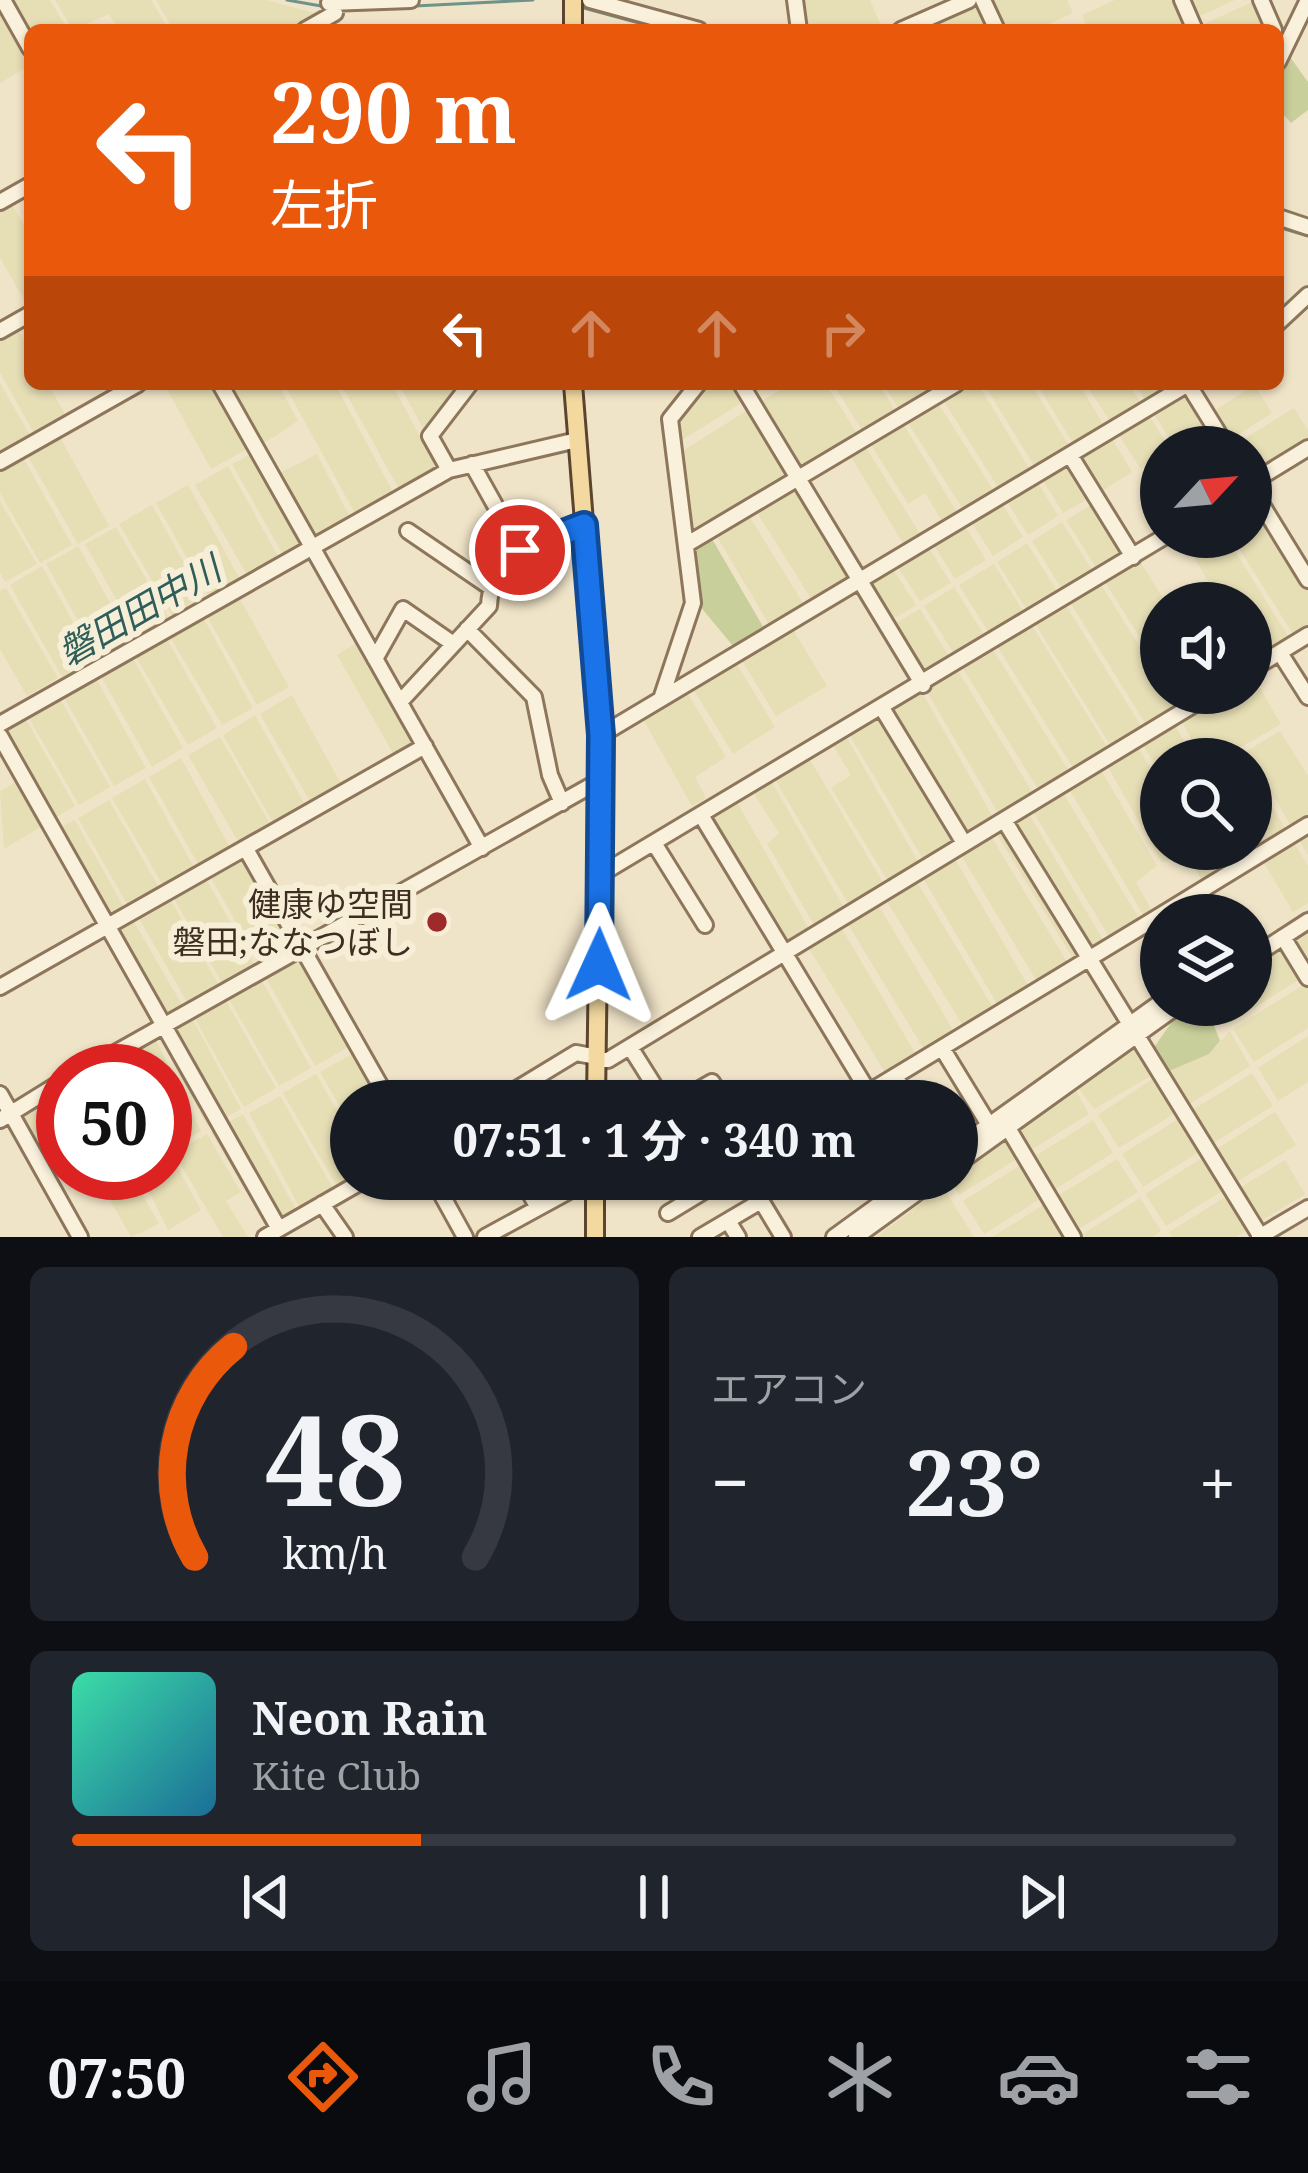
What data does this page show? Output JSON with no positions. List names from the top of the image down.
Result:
{
  "water": ["磐田田中川"],
  "places": ["健康ゆ空間 磐田;ななつぼし"],
  "north": "top right",
  "page": {
    "turn": ["290 m", "左折"],
    "limit": "50",
    "trip": "07:51 · 1 分 · 340 m",
    "tile": "エアコン",
    "heat": ["−", "23°", "+"],
    "song": ["Neon Rain", "Kite Club"],
    "tabs": "07:50",
    "gauge": ["48", "km/h"]
  }
}
